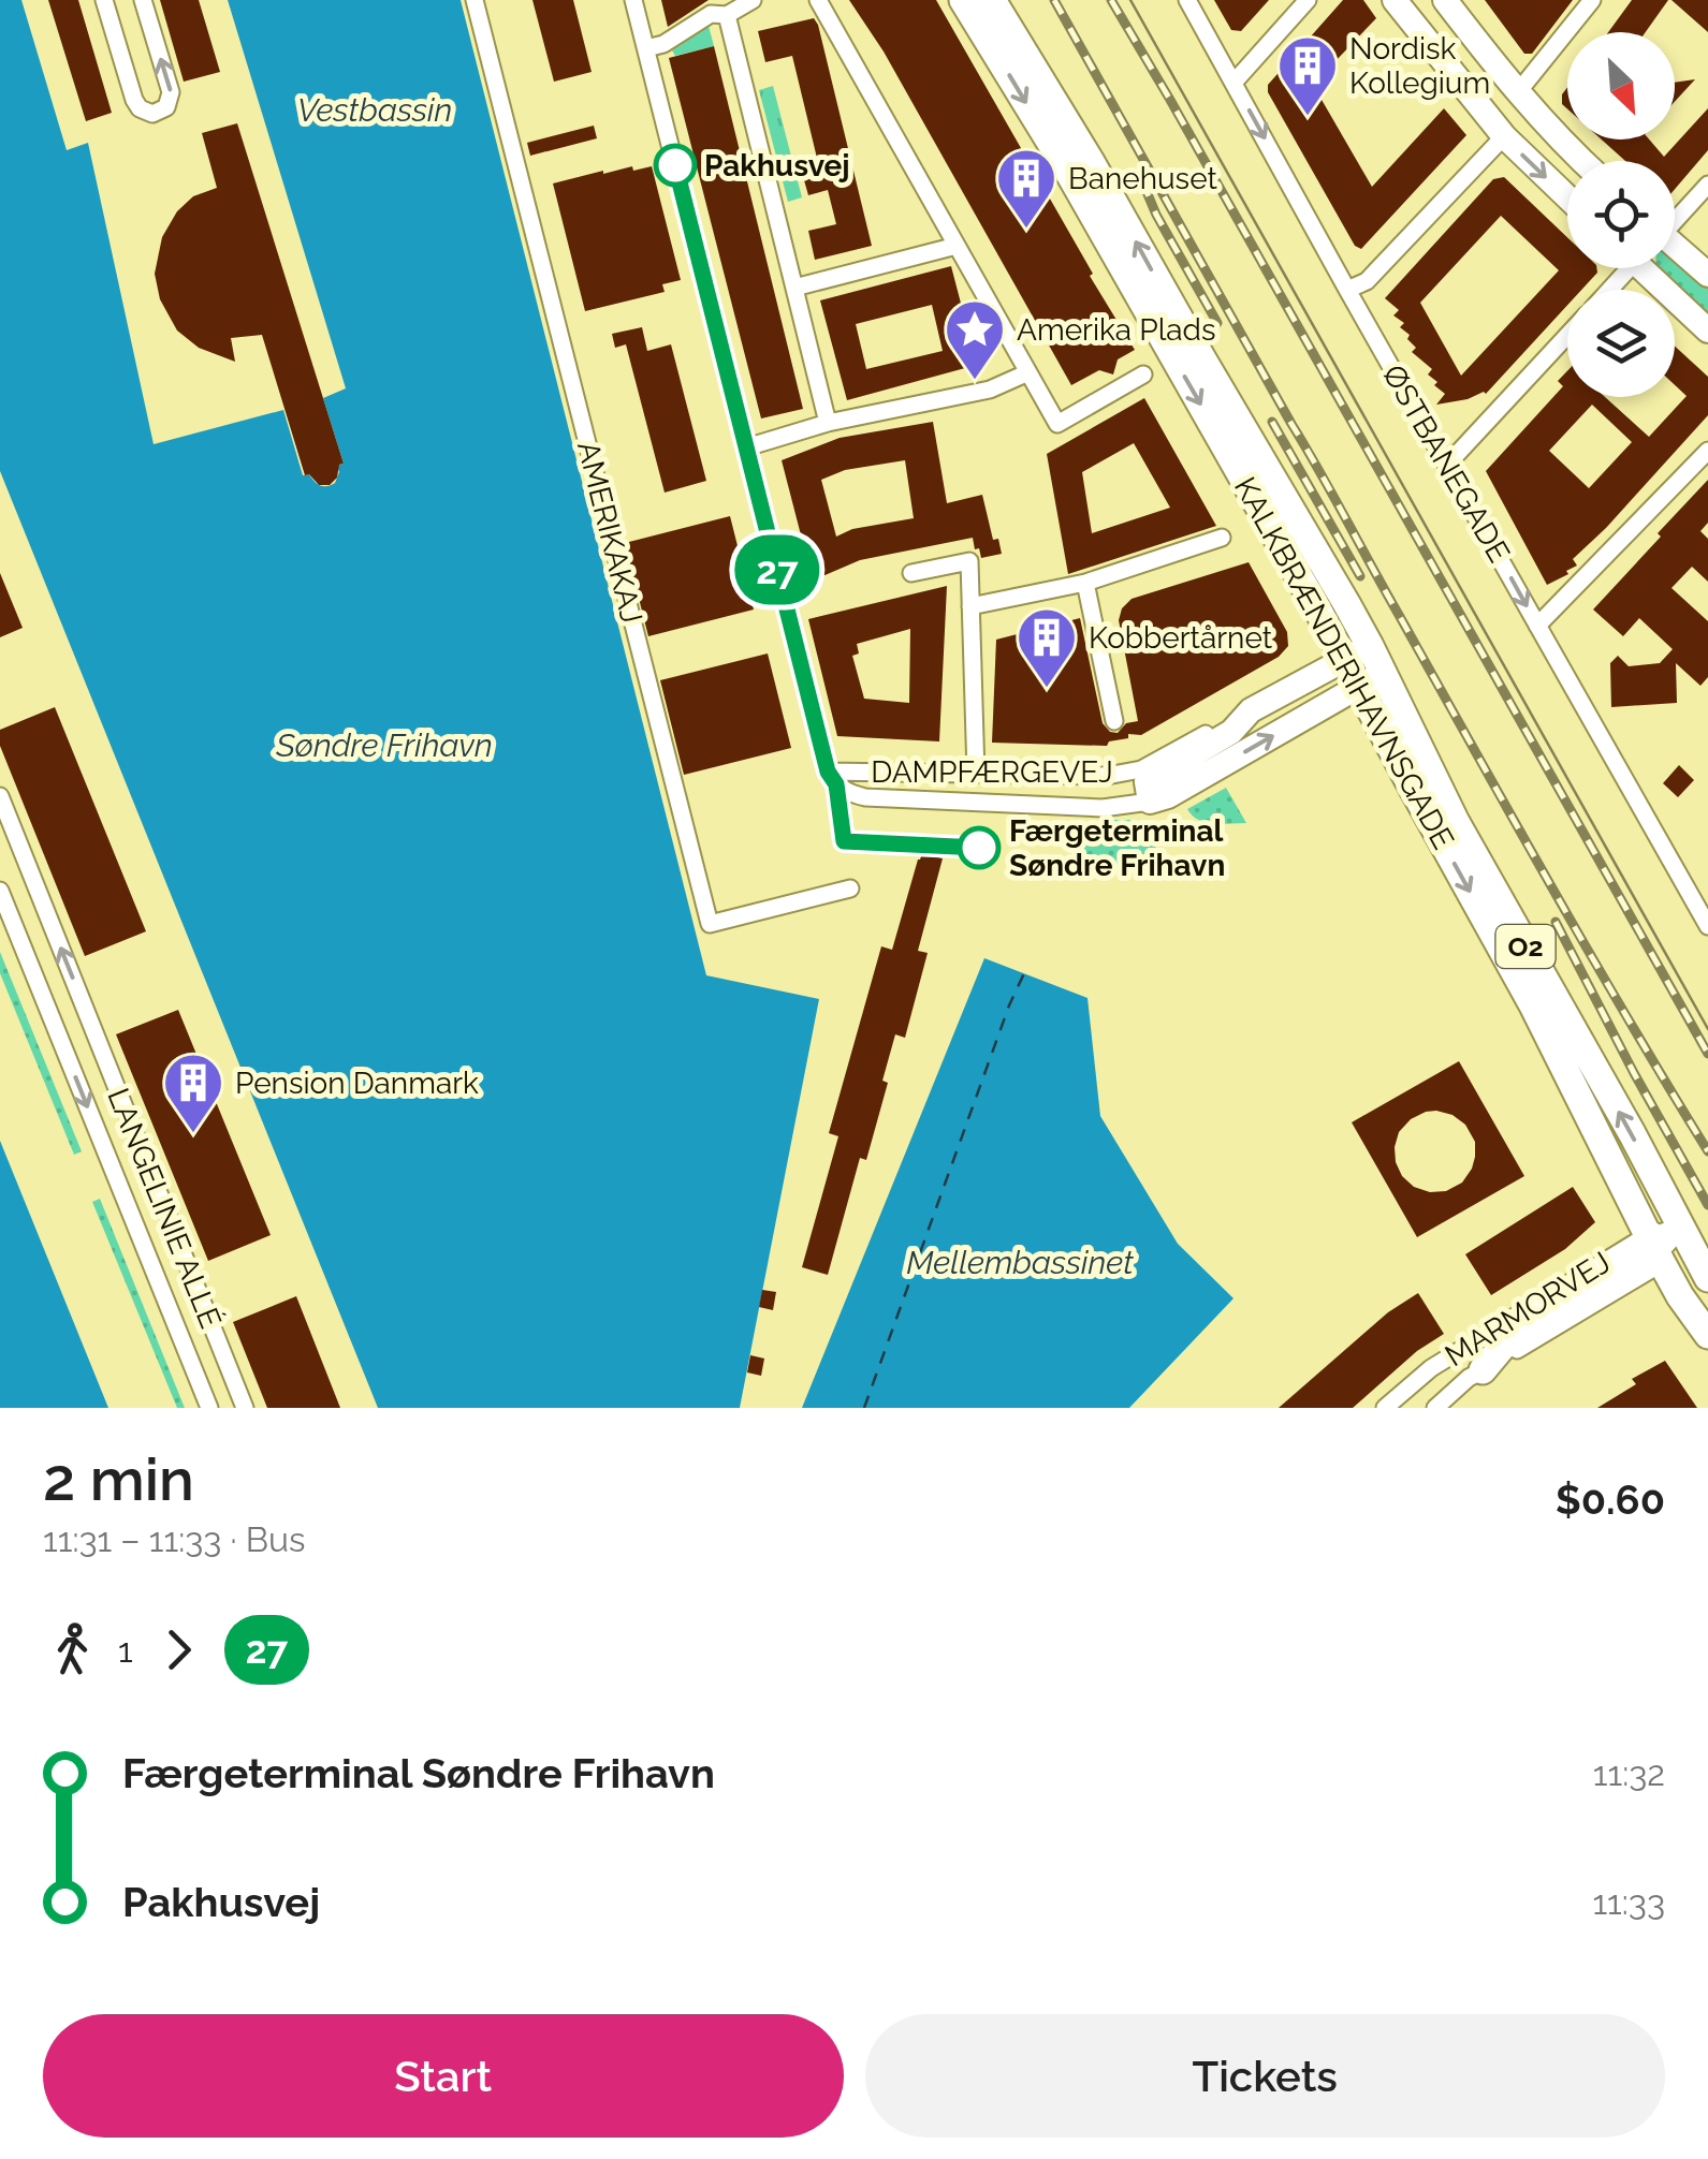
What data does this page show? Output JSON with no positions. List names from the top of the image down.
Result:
{
  "streets": {
    "main road": ["KALKBRÆNDERIHAVNSGADE", "O2"],
    "street": [
      "ØSTBANEGADE",
      "AMERIKAKAJ",
      "DAMPFÆRGEVEJ",
      "LANGELINIE ALLÉ",
      "MARMORVEJ"
    ]
  },
  "crossings": [
    ["KALKBRÆNDERIHAVNSGADE", "DAMPFÆRGEVEJ"],
    ["KALKBRÆNDERIHAVNSGADE", "MARMORVEJ"]
  ],
  "one_way": ["ØSTBANEGADE"],
  "water": ["Vestbassin", "Søndre Frihavn", "Mellembassinet"],
  "places": {
    "building": [
      "Nordisk Kollegium",
      "Banehuset",
      "Kobbertårnet",
      "Pension Danmark"
    ],
    "other": ["Pakhusvej", "Færgeterminal Søndre Frihavn"],
    "place": ["Amerika Plads"]
  },
  "lines": ["bus line 27"],
  "north": "bottom right",
  "page": {
    "on_map": "27",
    "heading": ["2 min", "11:31 – 11:33 · Bus", "$0.60"],
    "legs": ["1", "27"],
    "list": [
      {
        "name": "Færgeterminal Søndre Frihavn",
        "value": "11:32"
      },
      {
        "name": "Pakhusvej",
        "value": "11:33"
      }
    ],
    "buttons": ["Start", "Tickets"]
  }
}
